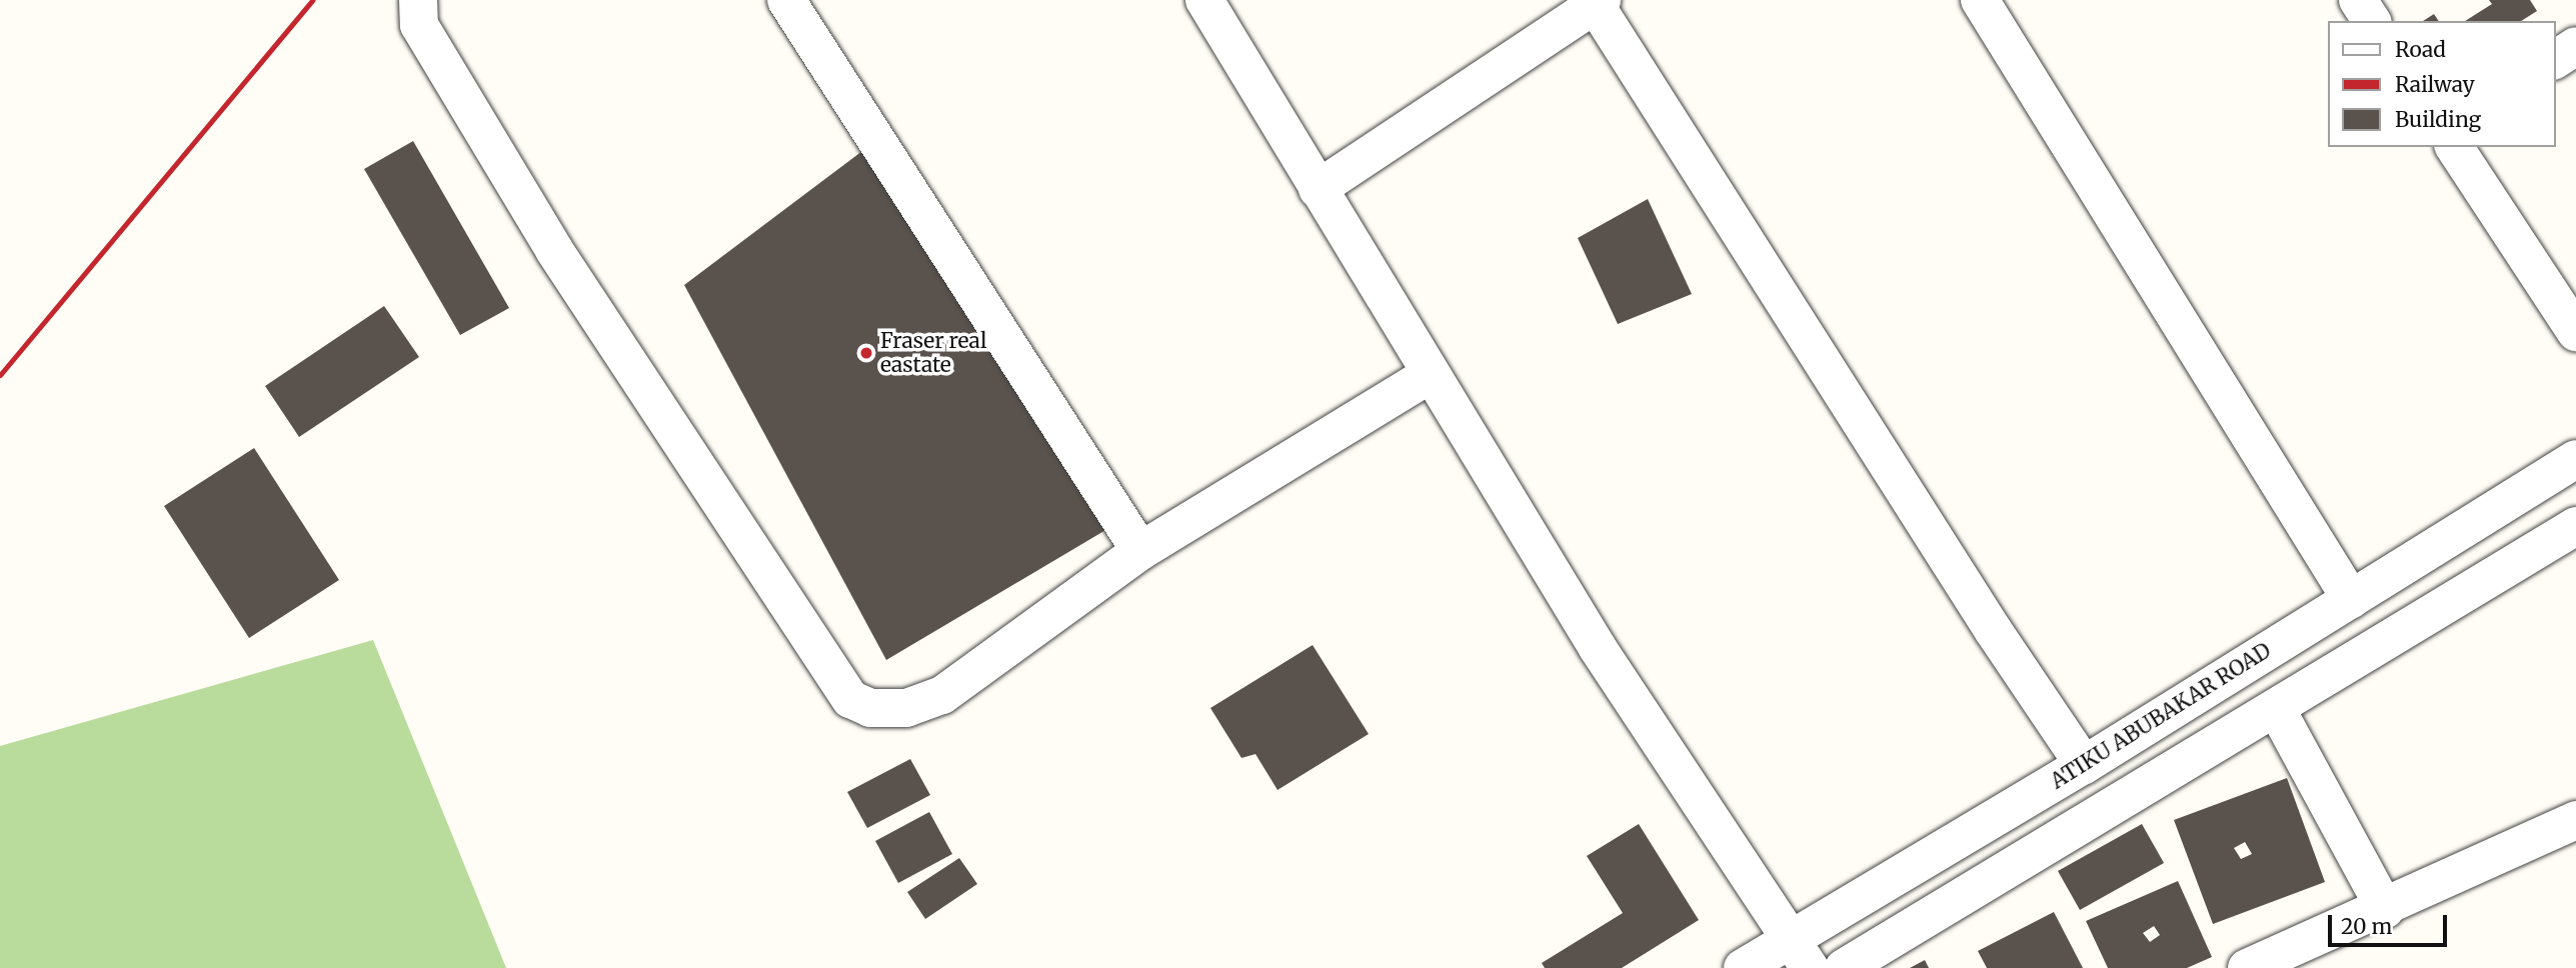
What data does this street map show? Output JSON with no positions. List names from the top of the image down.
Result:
{
  "streets": {
    "street": ["ATIKU ABUBAKAR ROAD"]
  },
  "places": ["Fraser real eastate"],
  "legend": ["Road", "Railway", "Building"],
  "scale_bar": "20 m"
}
